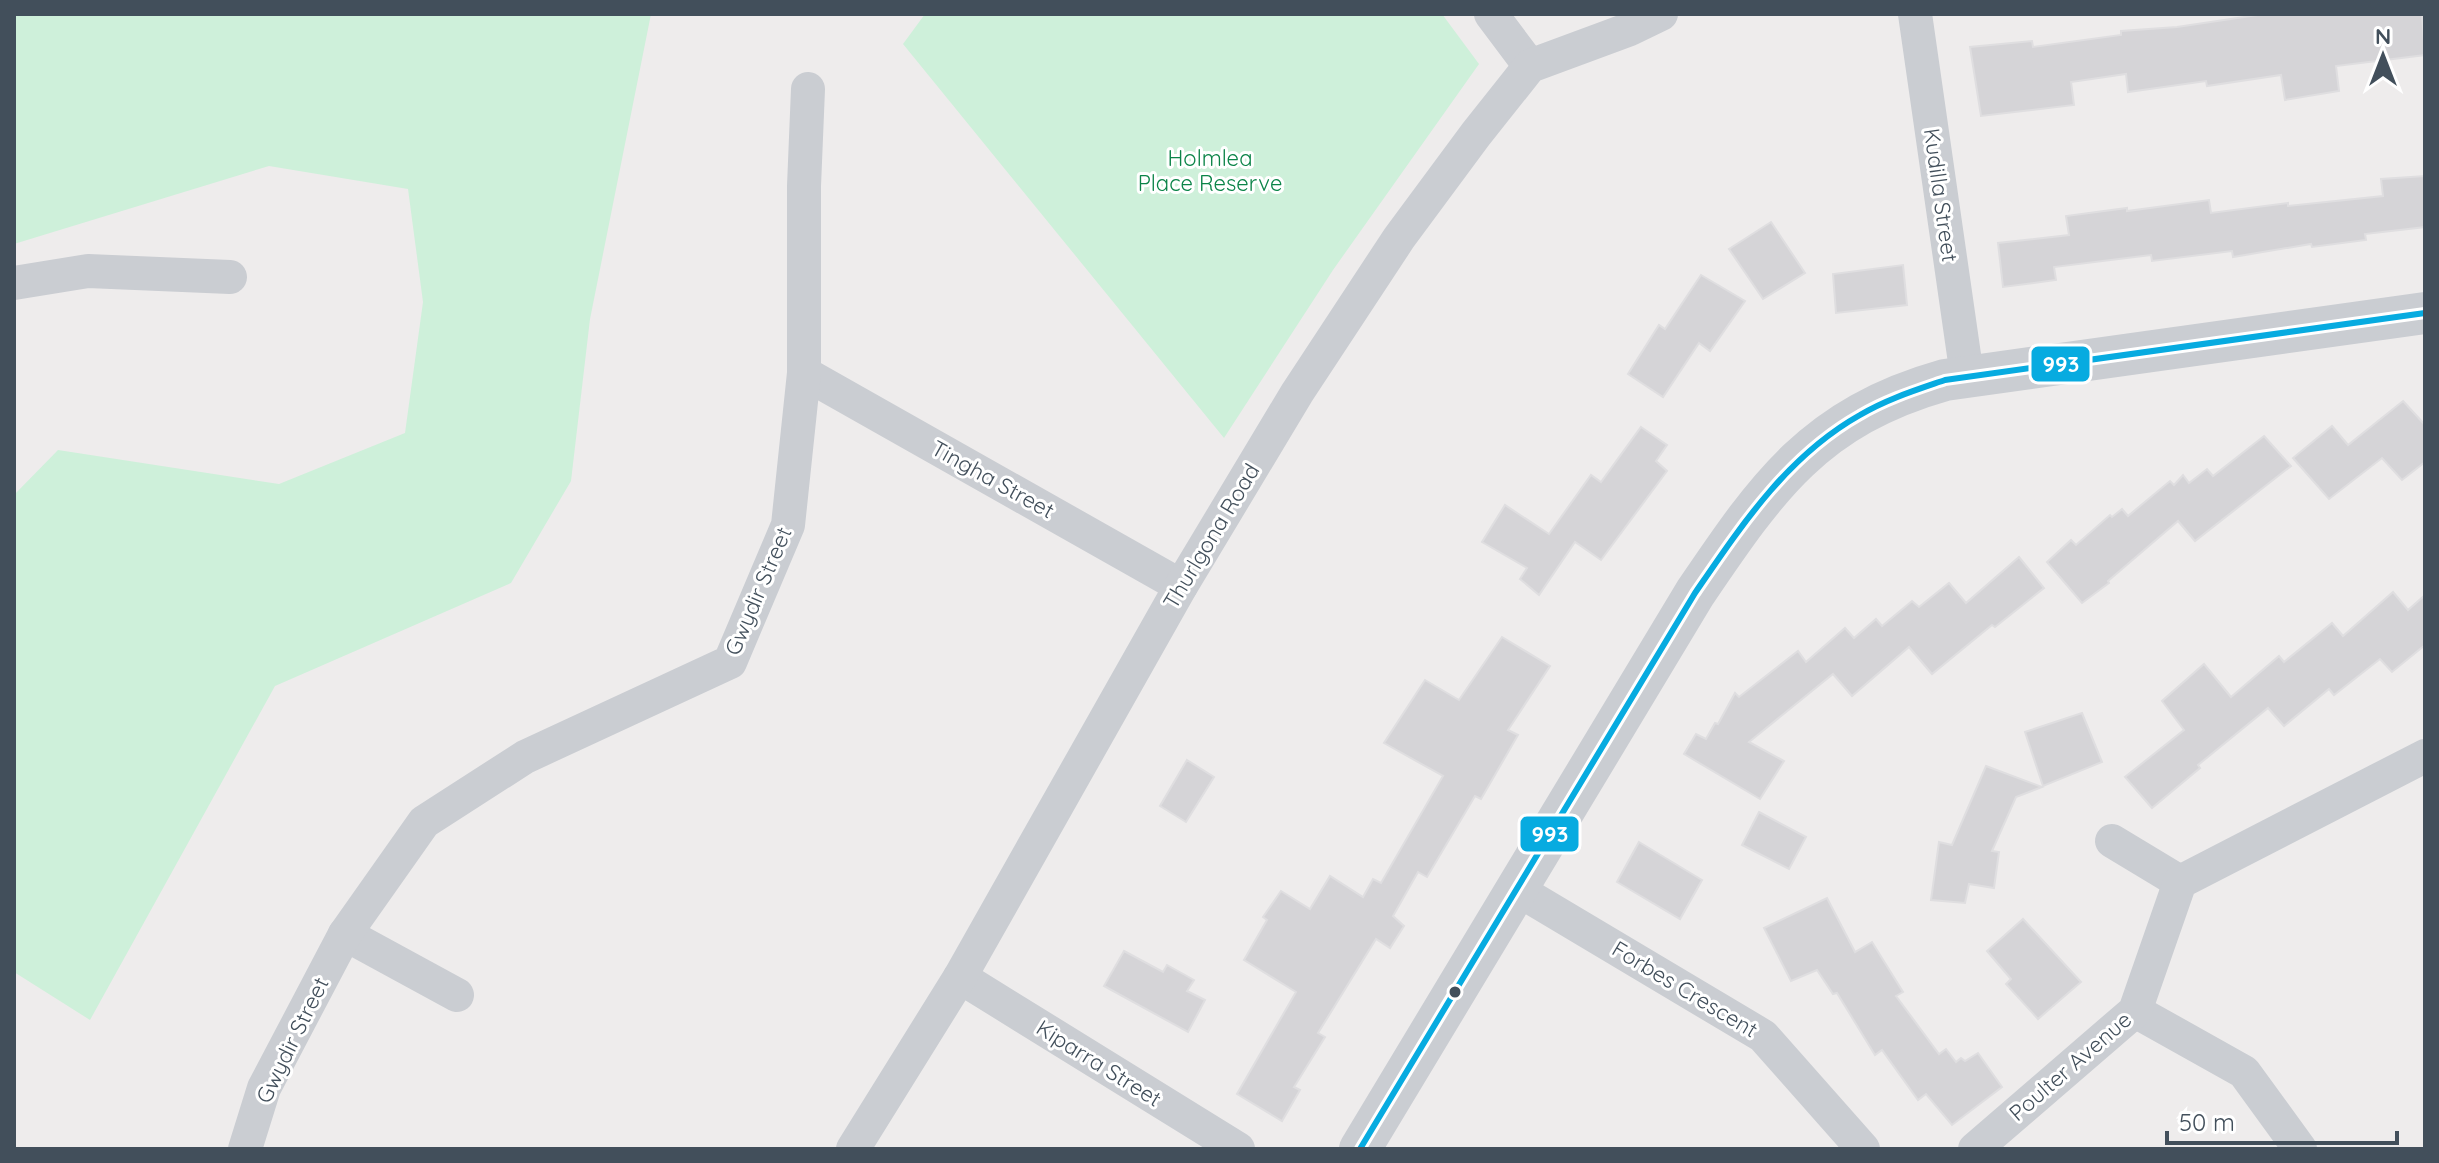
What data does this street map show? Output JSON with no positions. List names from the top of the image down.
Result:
{
  "streets": {
    "street": [
      "Kudilla Street",
      "Tingha Street",
      "Thurlgona Road",
      "Gwydir Street",
      "Forbes Crescent",
      "Kiparra Street",
      "Poulter Avenue"
    ]
  },
  "crossings": [
    ["Tingha Street", "Thurlgona Road"],
    ["Tingha Street", "Gwydir Street"],
    ["Thurlgona Road", "Kiparra Street"]
  ],
  "parks": ["Holmlea Place Reserve"],
  "lines": ["transit line 993"],
  "scale_bar": "50 m",
  "north": "top"
}
